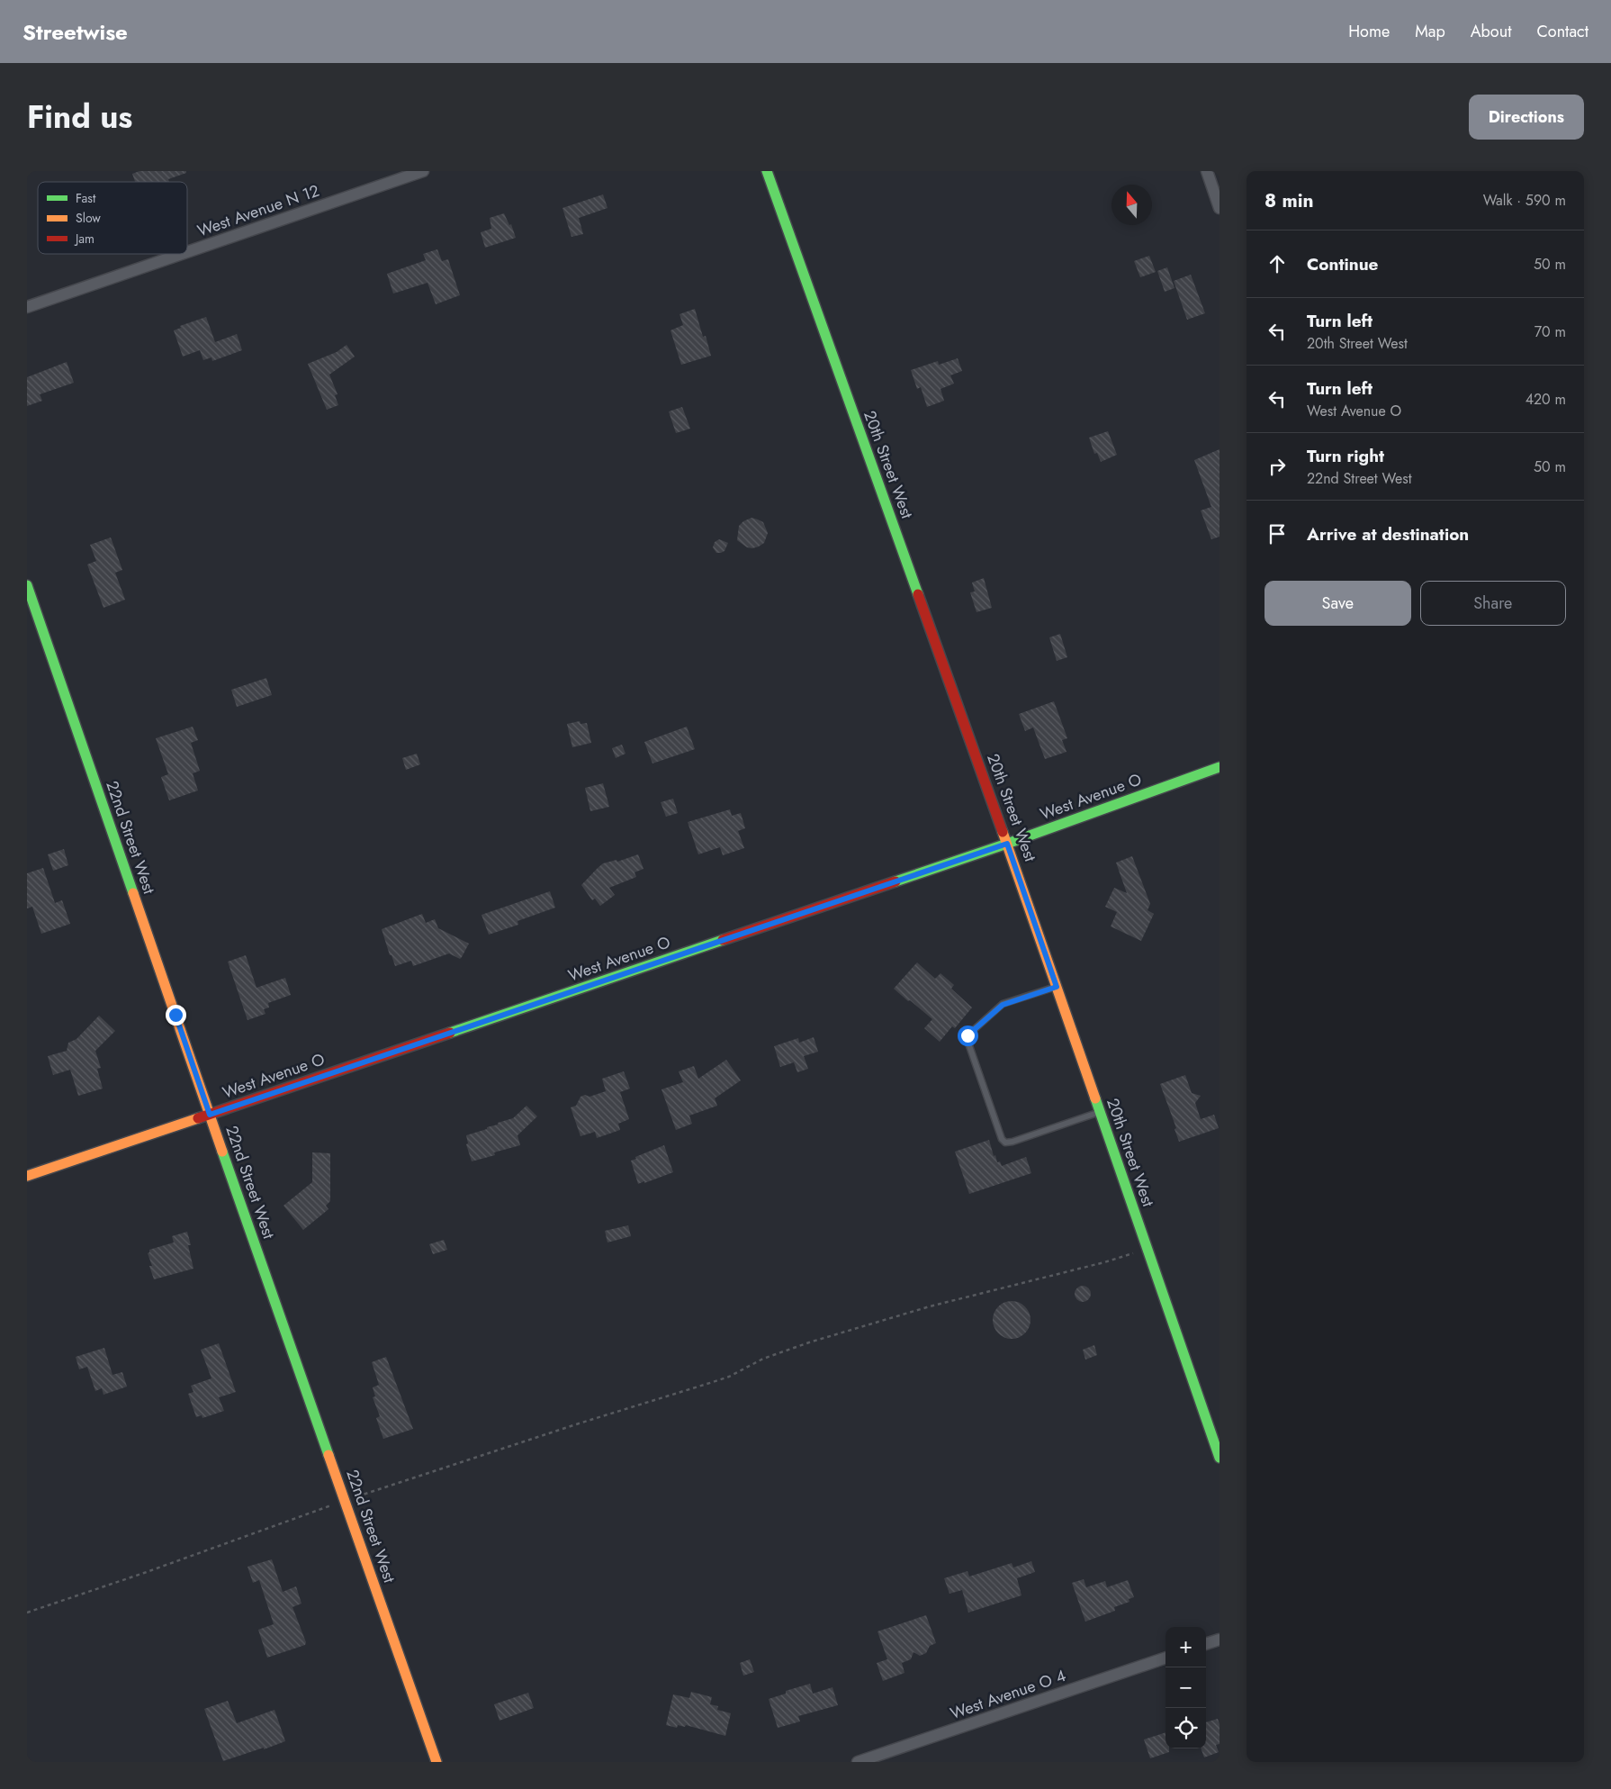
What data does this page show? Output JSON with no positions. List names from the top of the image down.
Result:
{
  "streets": {
    "street": [
      "West Avenue N 12",
      "20th Street West",
      "West Avenue O",
      "22nd Street West",
      "West Avenue O 4"
    ]
  },
  "crossings": [
    ["20th Street West", "West Avenue O"],
    ["West Avenue O", "22nd Street West"]
  ],
  "legend": ["Fast", "Slow", "Jam"],
  "north": "top",
  "page": {
    "header": "Streetwise",
    "nav": [
      "Home",
      "Map",
      "About",
      "Contact"
    ],
    "title": "Find us",
    "buttons": [
      "Directions",
      ["Save", "Share"]
    ],
    "heading": ["8 min", "Walk · 590 m"],
    "list": [
      ["Continue", "50 m"],
      ["Turn left", "20th Street West", "70 m"],
      ["Turn left", "West Avenue O", "420 m"],
      ["Turn right", "22nd Street West", "50 m"],
      "Arrive at destination"
    ],
    "map_buttons": ["+", "−"]
  }
}
